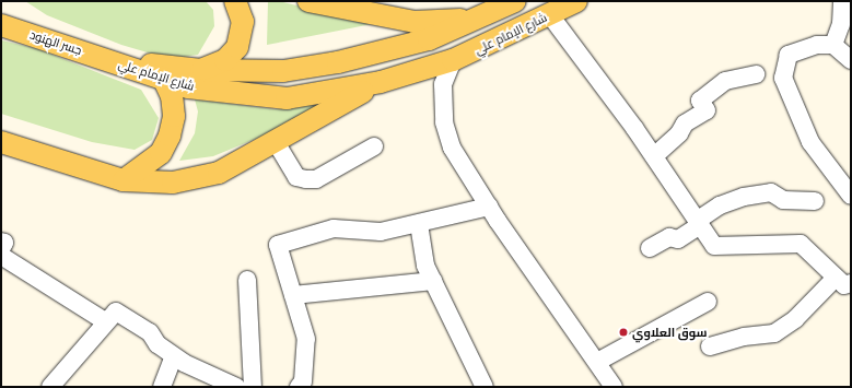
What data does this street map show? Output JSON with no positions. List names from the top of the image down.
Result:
{
  "streets": {
    "main road": ["شارع الإمام علي", "جسر الهنود"]
  },
  "crossings": [
    ["شارع الإمام علي", "جسر الهنود"]
  ],
  "places": ["سوق العلاوي"]
}
